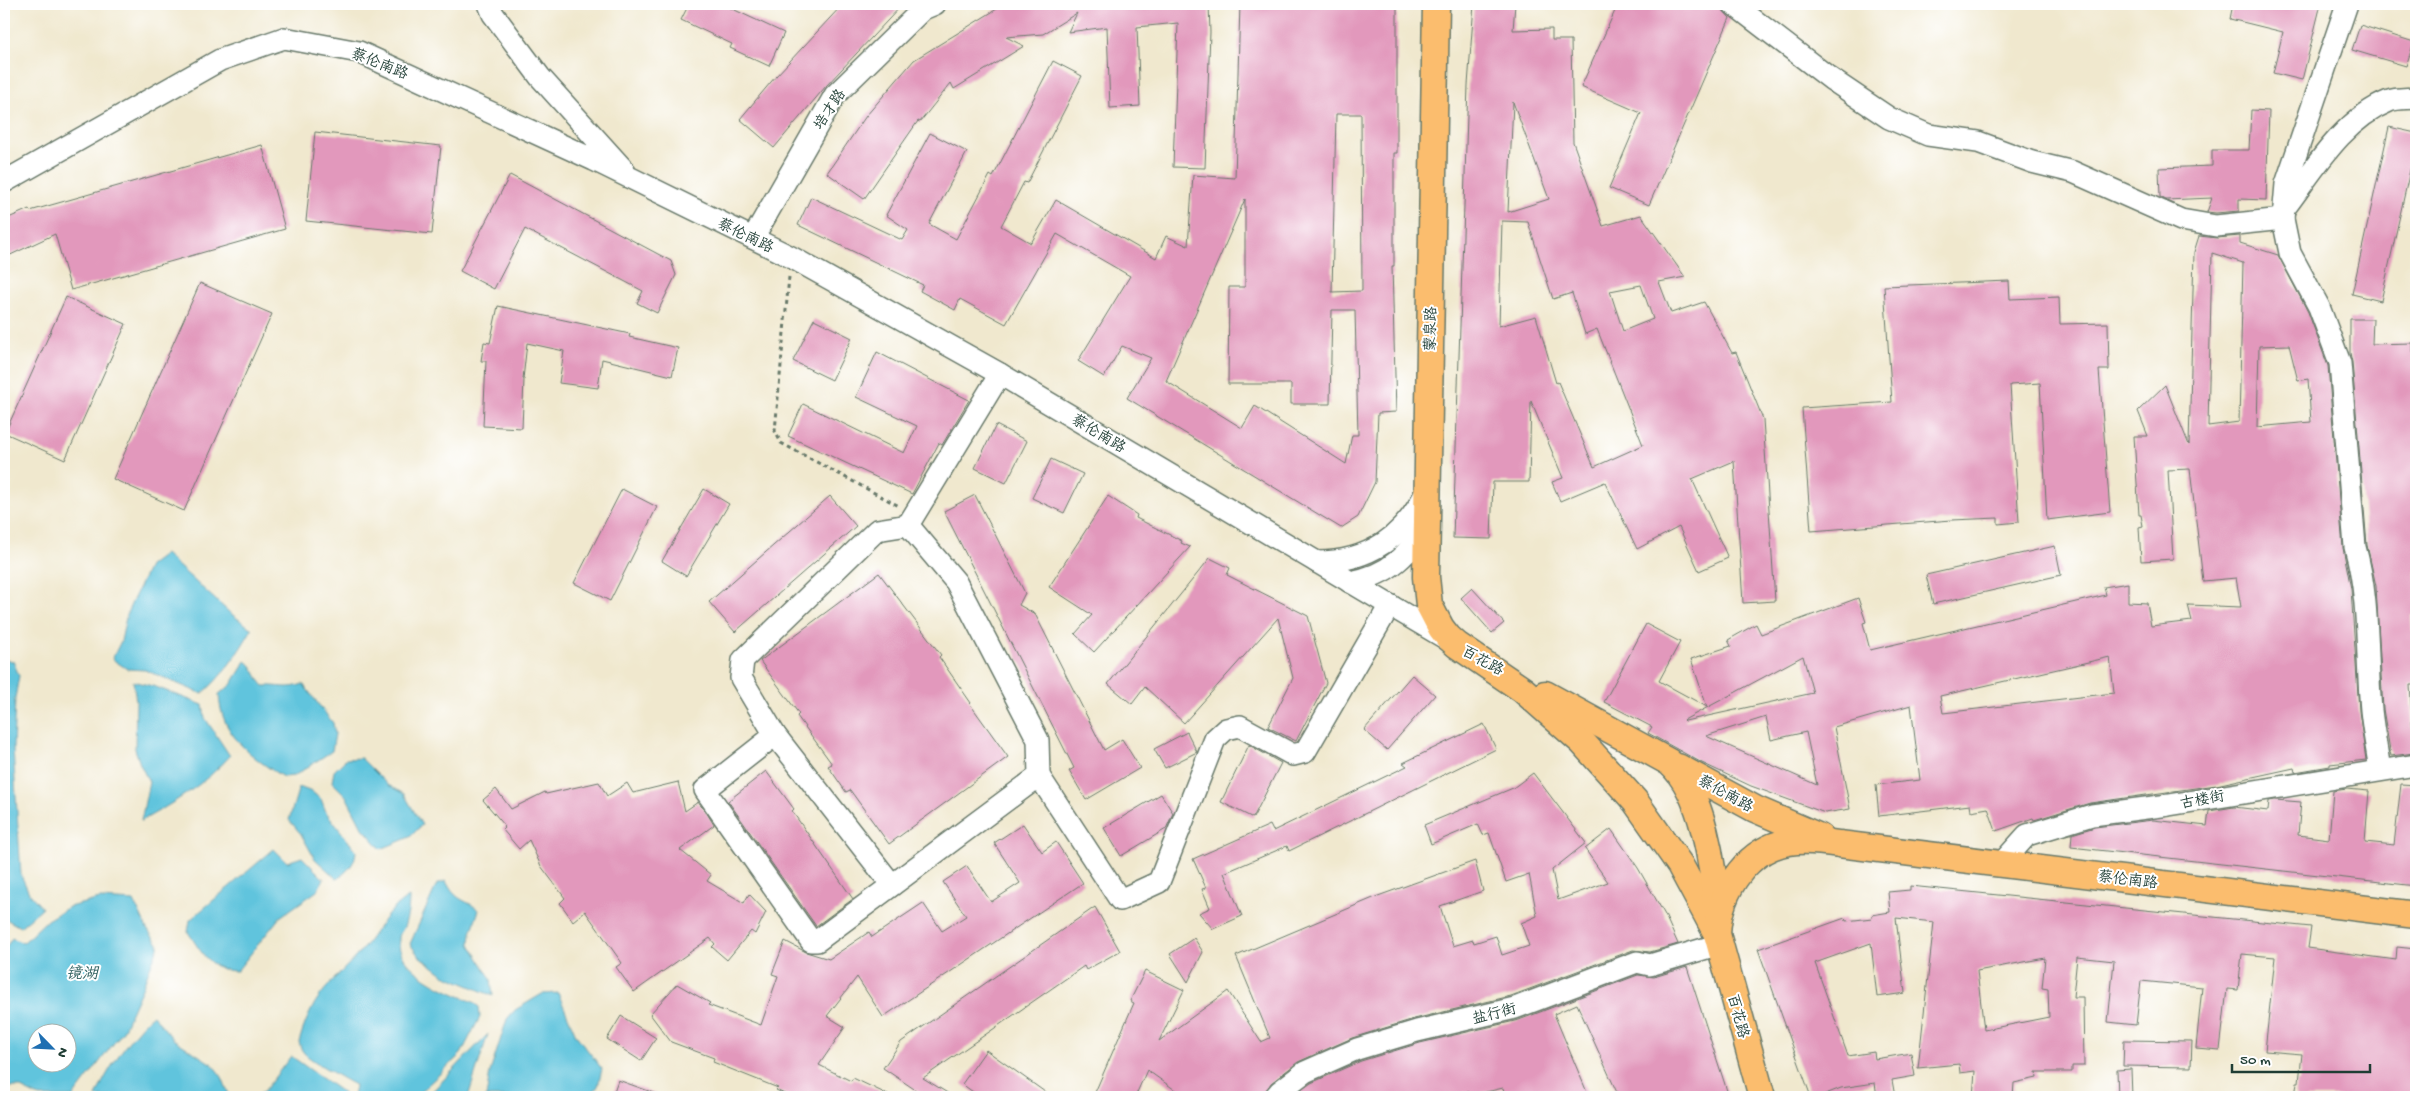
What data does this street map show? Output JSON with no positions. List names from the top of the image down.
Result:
{
  "streets": {
    "main road": ["蔡伦南路", "蒙泉路", "百花路"],
    "street": ["培才路", "古楼街", "盐行街"]
  },
  "crossings": [
    ["蔡伦南路", "培才路"],
    ["蔡伦南路", "蒙泉路"],
    ["蔡伦南路", "百花路"],
    ["蔡伦南路", "古楼街"],
    ["蔡伦南路", "盐行街"],
    ["蒙泉路", "百花路"],
    ["百花路", "盐行街"]
  ],
  "water": ["镜湖"],
  "scale_bar": "50 m",
  "north": "bottom right"
}
